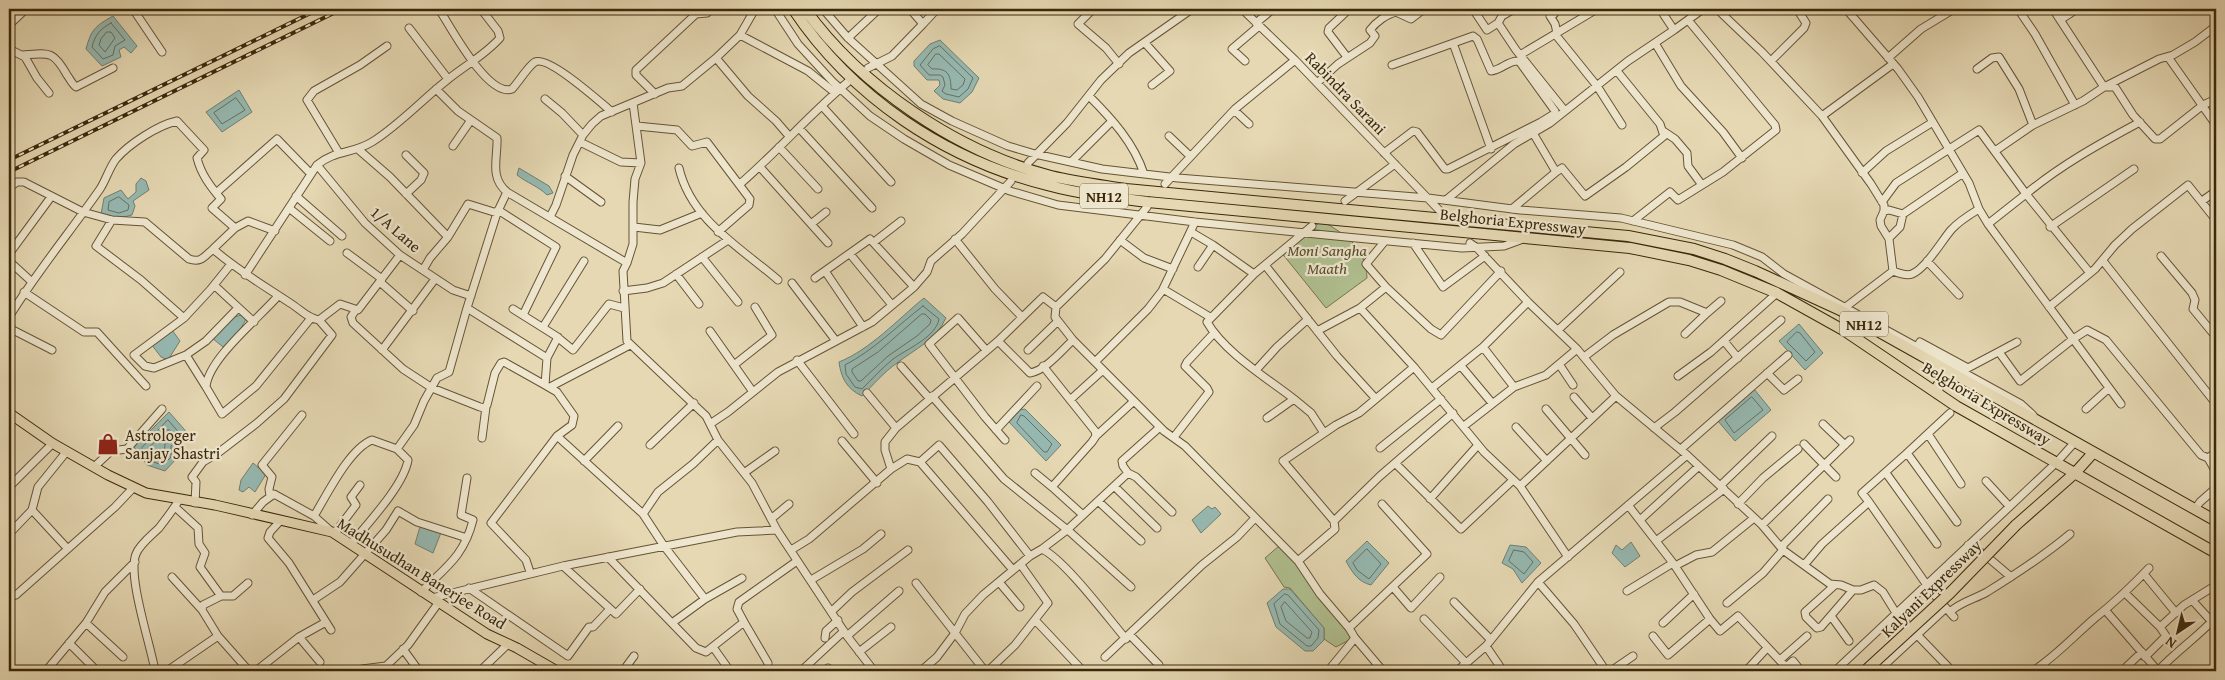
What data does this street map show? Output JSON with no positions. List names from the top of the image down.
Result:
{
  "streets": {
    "highway": ["NH12", "Belghoria Expressway", "Kalyani Expressway"],
    "main road": ["Madhusudhan Banerjee Road"],
    "street": ["Rabindra Sarani", "1/A Lane"]
  },
  "crossings": [
    ["Belghoria Expressway", "Kalyani Expressway"]
  ],
  "parks": ["Moni Sangha Maath"],
  "places": {
    "shop": ["Astrologer Sanjay Shastri"]
  },
  "north": "bottom left"
}
